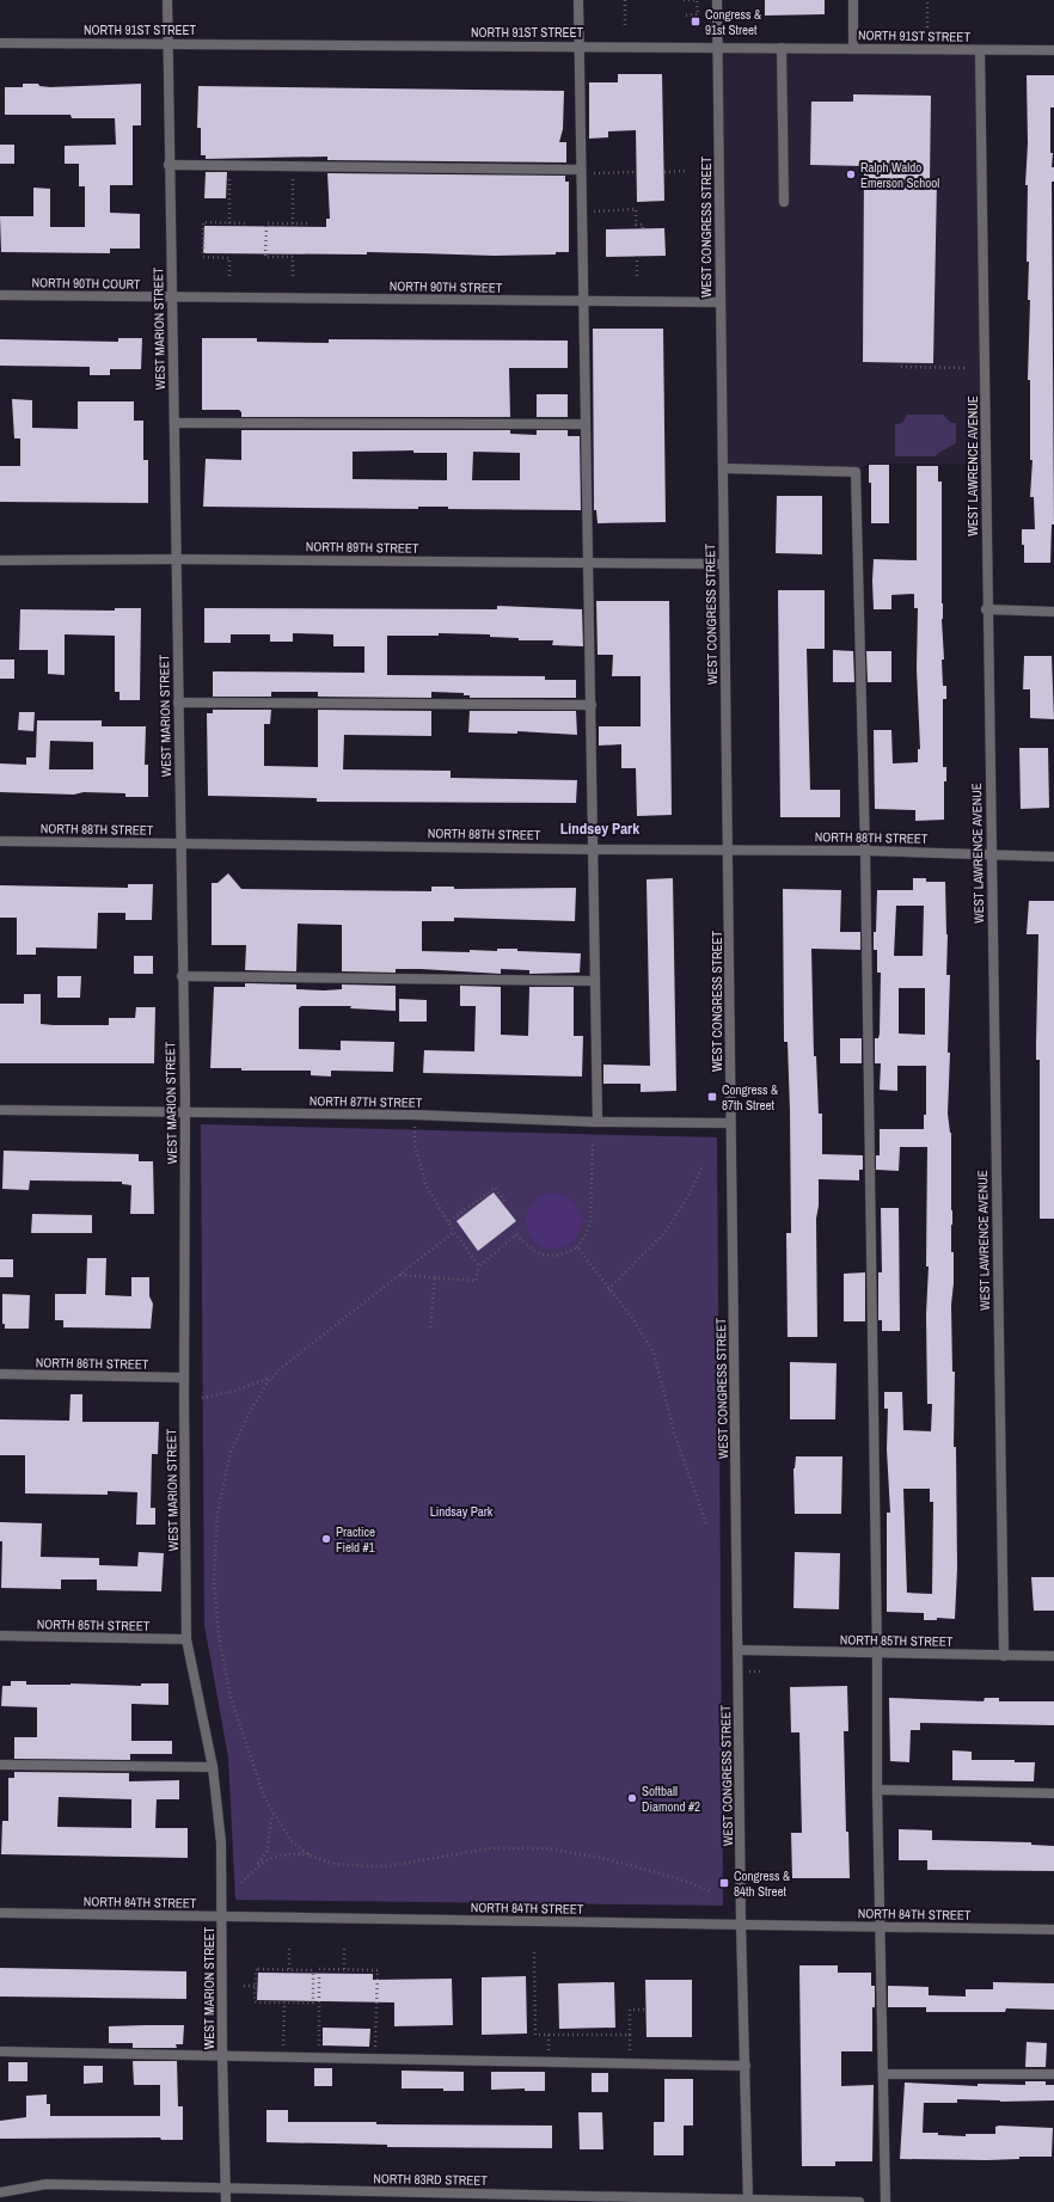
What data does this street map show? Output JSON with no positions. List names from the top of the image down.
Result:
{
  "streets": {
    "street": [
      "NORTH 91ST STREET",
      "WEST CONGRESS STREET",
      "NORTH 90TH COURT",
      "NORTH 90TH STREET",
      "WEST MARION STREET",
      "WEST LAWRENCE AVENUE",
      "NORTH 89TH STREET",
      "NORTH 88TH STREET",
      "NORTH 87TH STREET",
      "NORTH 86TH STREET",
      "NORTH 85TH STREET",
      "NORTH 84TH STREET",
      "NORTH 83RD STREET"
    ]
  },
  "crossings": [
    ["NORTH 91ST STREET", "WEST CONGRESS STREET"],
    ["NORTH 91ST STREET", "WEST MARION STREET"],
    ["NORTH 91ST STREET", "WEST LAWRENCE AVENUE"],
    ["WEST CONGRESS STREET", "NORTH 90TH STREET"],
    ["WEST CONGRESS STREET", "NORTH 89TH STREET"],
    ["WEST CONGRESS STREET", "NORTH 88TH STREET"],
    ["WEST CONGRESS STREET", "NORTH 87TH STREET"],
    ["WEST CONGRESS STREET", "NORTH 85TH STREET"],
    ["WEST CONGRESS STREET", "NORTH 84TH STREET"],
    ["WEST CONGRESS STREET", "NORTH 83RD STREET"],
    ["NORTH 90TH COURT", "NORTH 90TH STREET"],
    ["NORTH 90TH COURT", "WEST MARION STREET"],
    ["NORTH 90TH STREET", "WEST MARION STREET"],
    ["WEST MARION STREET", "NORTH 89TH STREET"],
    ["WEST MARION STREET", "NORTH 88TH STREET"],
    ["WEST MARION STREET", "NORTH 87TH STREET"],
    ["WEST MARION STREET", "NORTH 86TH STREET"],
    ["WEST MARION STREET", "NORTH 85TH STREET"],
    ["WEST MARION STREET", "NORTH 84TH STREET"],
    ["WEST MARION STREET", "NORTH 83RD STREET"],
    ["WEST LAWRENCE AVENUE", "NORTH 88TH STREET"],
    ["WEST LAWRENCE AVENUE", "NORTH 85TH STREET"]
  ],
  "districts": ["Lindsey Park"],
  "parks": ["Lindsay Park"],
  "places": {
    "transit": ["Congress & 91st Street", "Congress & 87th Street", "Congress & 84th Street"],
    "other": ["Ralph Waldo Emerson School", "Practice Field #1", "Softball Diamond #2"]
  }
}
